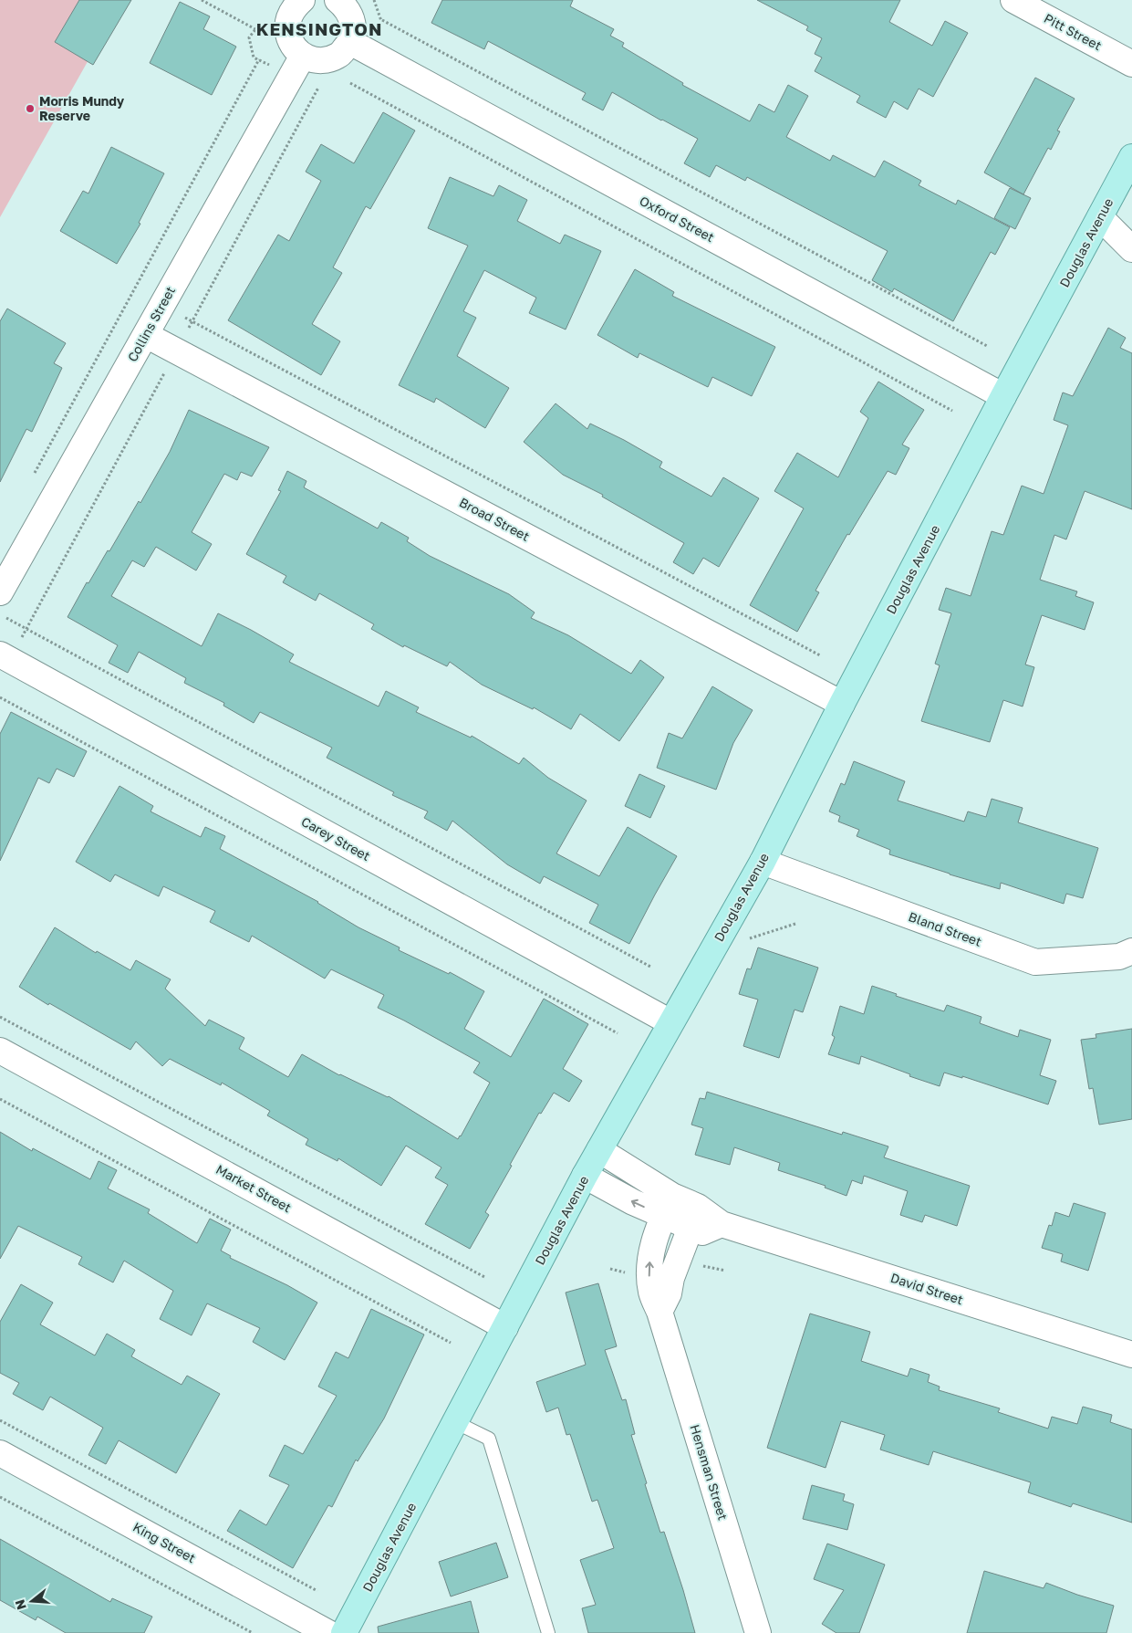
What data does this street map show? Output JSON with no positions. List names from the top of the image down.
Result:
{
  "streets": {
    "main road": ["Douglas Avenue"],
    "street": [
      "Pitt Street",
      "Oxford Street",
      "Collins Street",
      "Broad Street",
      "Carey Street",
      "Bland Street",
      "Market Street",
      "David Street",
      "Hensman Street",
      "King Street"
    ]
  },
  "crossings": [
    ["Oxford Street", "Douglas Avenue"],
    ["Douglas Avenue", "Broad Street"],
    ["Douglas Avenue", "Carey Street"],
    ["Douglas Avenue", "Bland Street"],
    ["Douglas Avenue", "Market Street"],
    ["Douglas Avenue", "David Street"],
    ["Collins Street", "Broad Street"],
    ["David Street", "Hensman Street"]
  ],
  "districts": ["KENSINGTON"],
  "places": ["Morris Mundy Reserve"],
  "north": "left"
}
